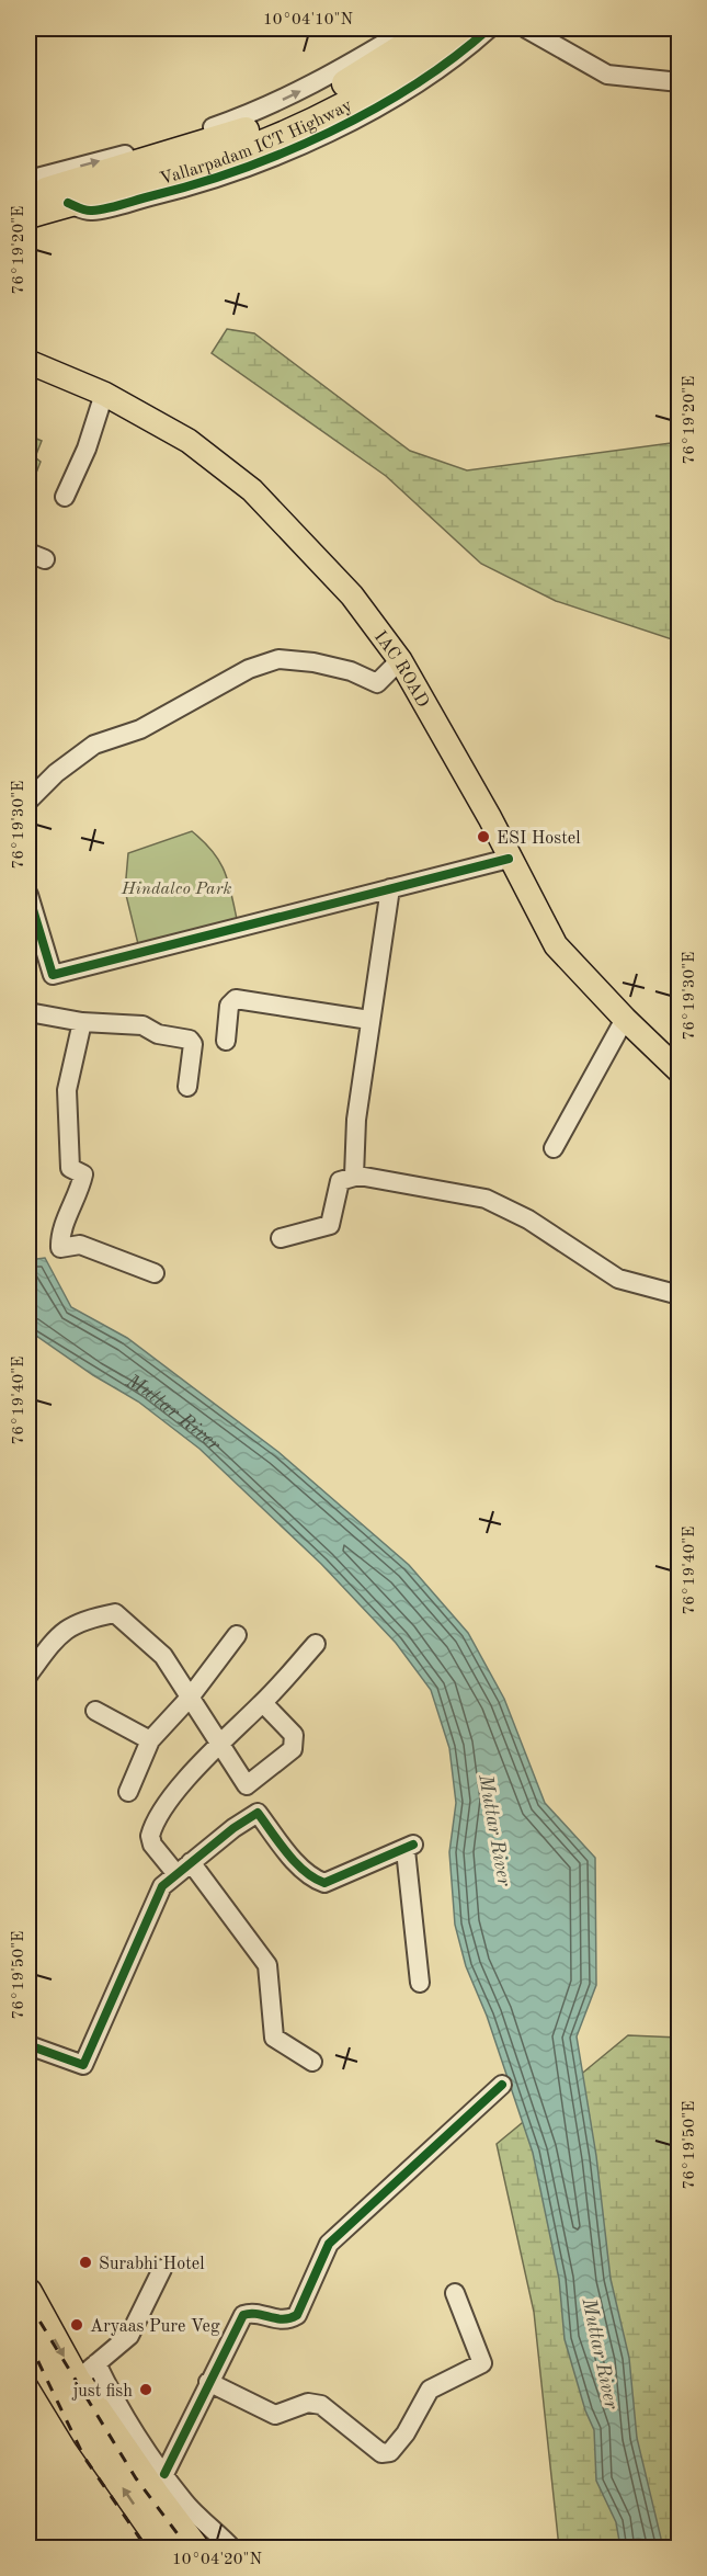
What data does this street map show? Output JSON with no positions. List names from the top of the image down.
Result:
{
  "streets": {
    "highway": ["Vallarpadam ICT Highway"],
    "main road": ["IAC ROAD"]
  },
  "water": ["Muttar River"],
  "parks": ["Hindalco Park"],
  "places": [
    "ESI Hostel",
    "Surabhi Hotel",
    "Aryaas Pure Veg",
    "just fish"
  ],
  "coordinates": [
    "10°04'10\"N",
    "76°19'20\"E",
    "76°19'30\"E",
    "76°19'40\"E",
    "76°19'50\"E",
    "10°04'20\"N"
  ]
}
